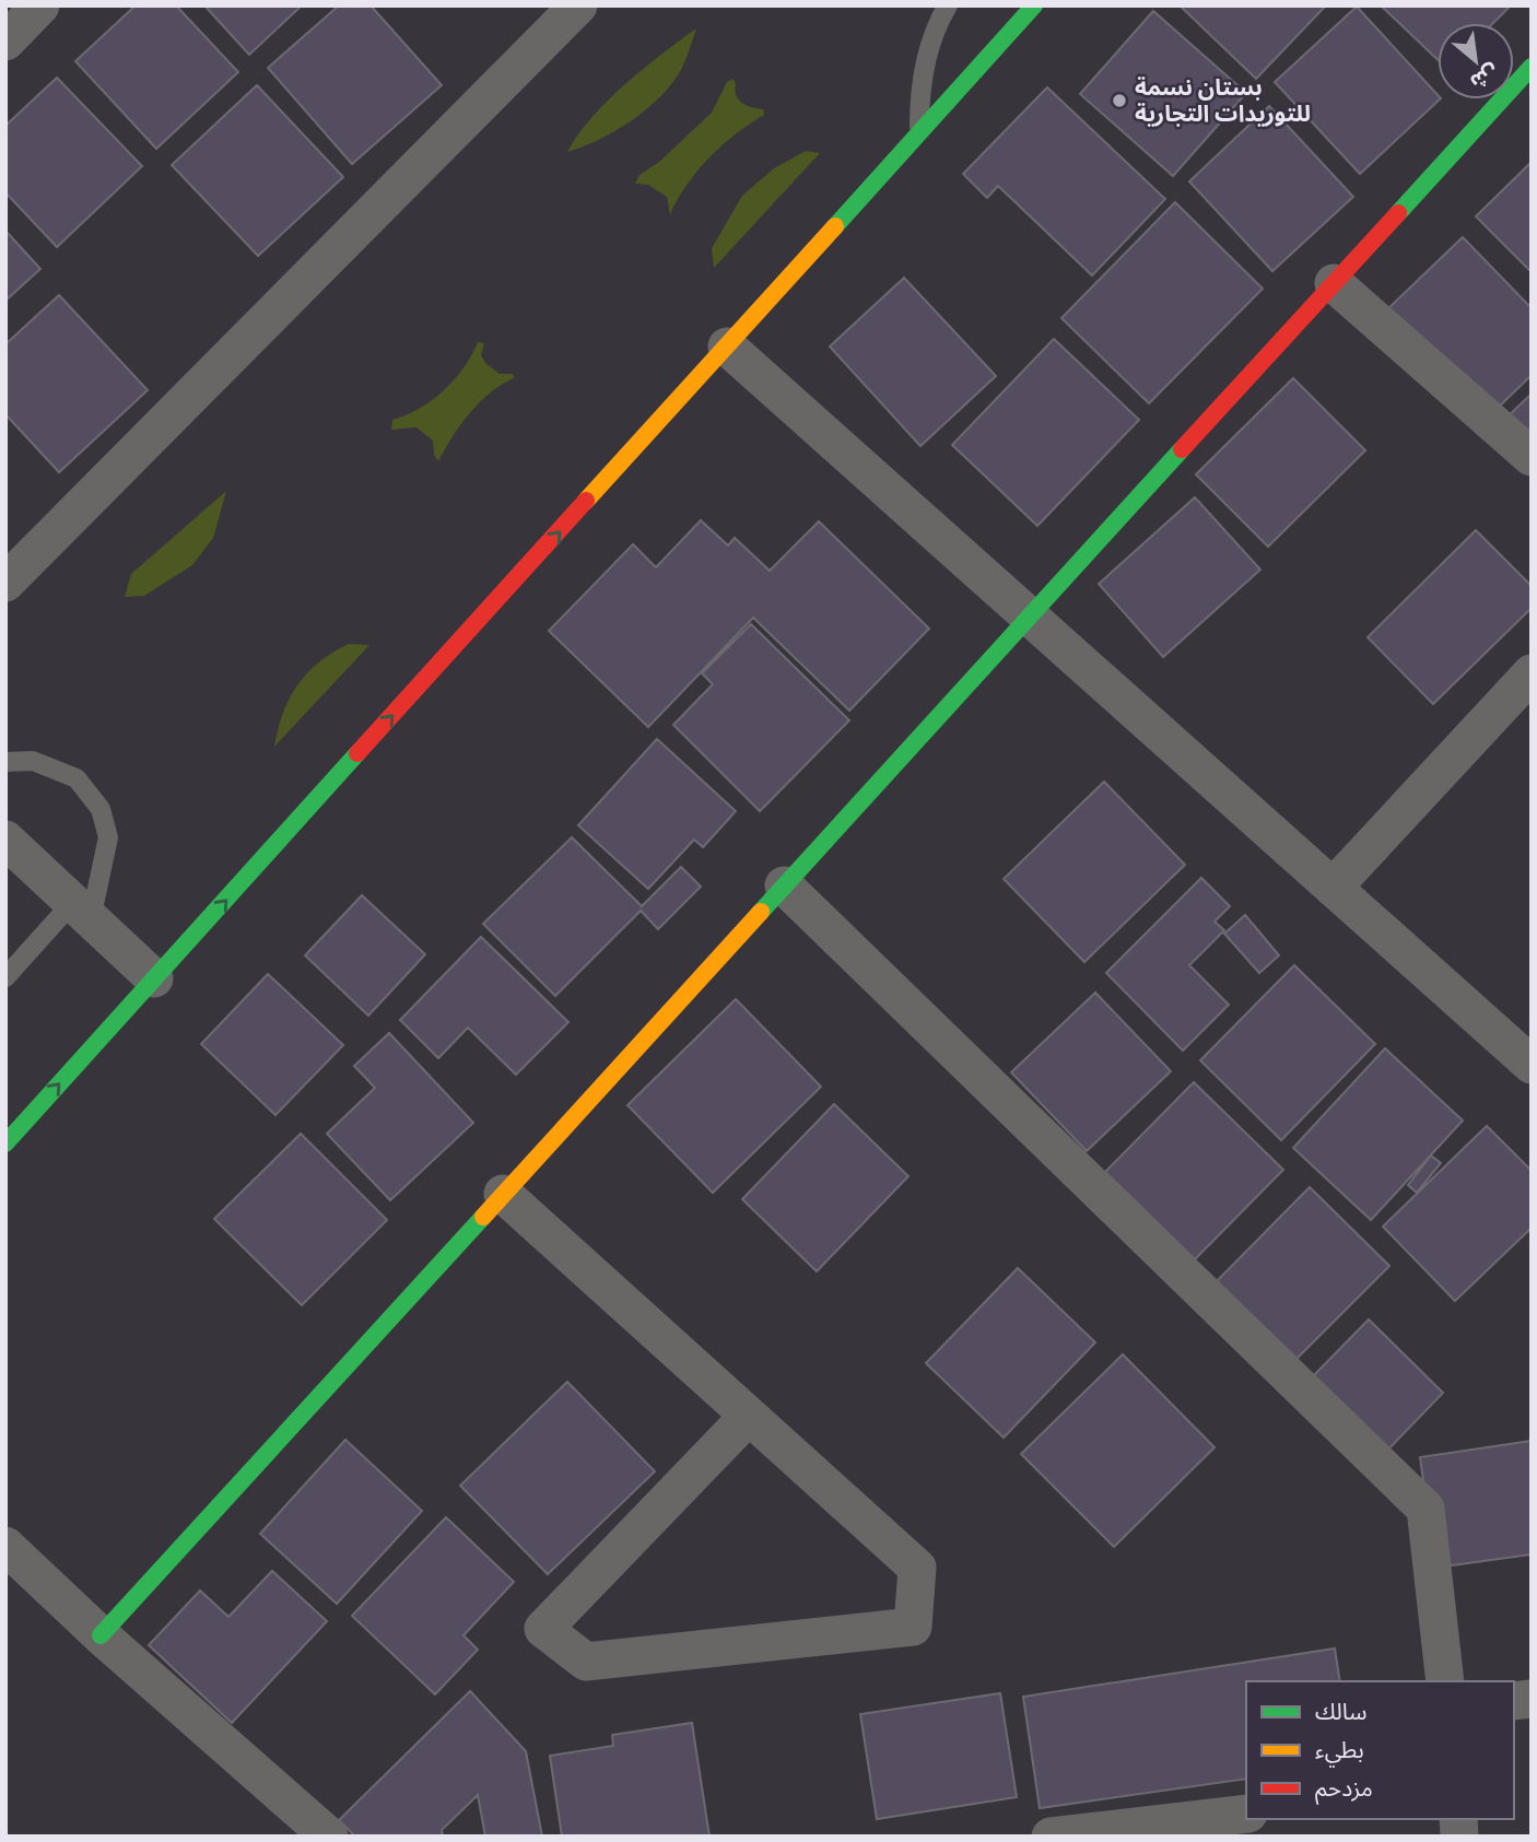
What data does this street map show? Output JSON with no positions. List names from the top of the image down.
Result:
{
  "places": ["بستان نسمة للتوريدات التجارية"],
  "legend": ["سالك", "بطيء", "مزدحم"],
  "north": "bottom right"
}
